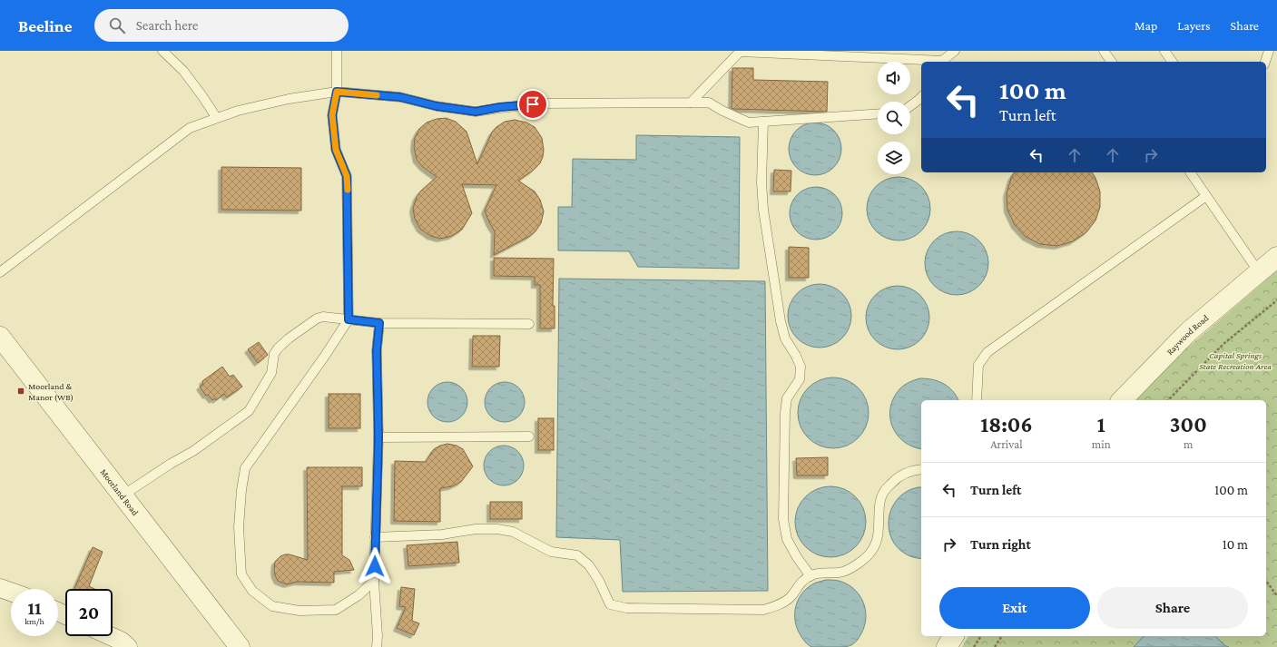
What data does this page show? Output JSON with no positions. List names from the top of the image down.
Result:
{
  "streets": {
    "street": ["Raywood Road", "Moorland Road"]
  },
  "parks": ["Capital Springs State Recreation Area"],
  "places": {
    "transit": ["Moorland & Manor (WB)"]
  },
  "page": {
    "header": "Beeline",
    "search": "Search here",
    "nav": ["Map", "Layers", "Share"],
    "turn": ["100 m", "Turn left"],
    "eta": [
      "18:06",
      "Arrival",
      "1",
      "min",
      "300",
      "m"
    ],
    "list": [
      {
        "name": "Turn left",
        "value": "100 m"
      },
      {
        "name": "Turn right",
        "value": "10 m"
      }
    ],
    "buttons": ["Exit", "Share"],
    "speed": "11 km/h",
    "limit": "20"
  }
}
